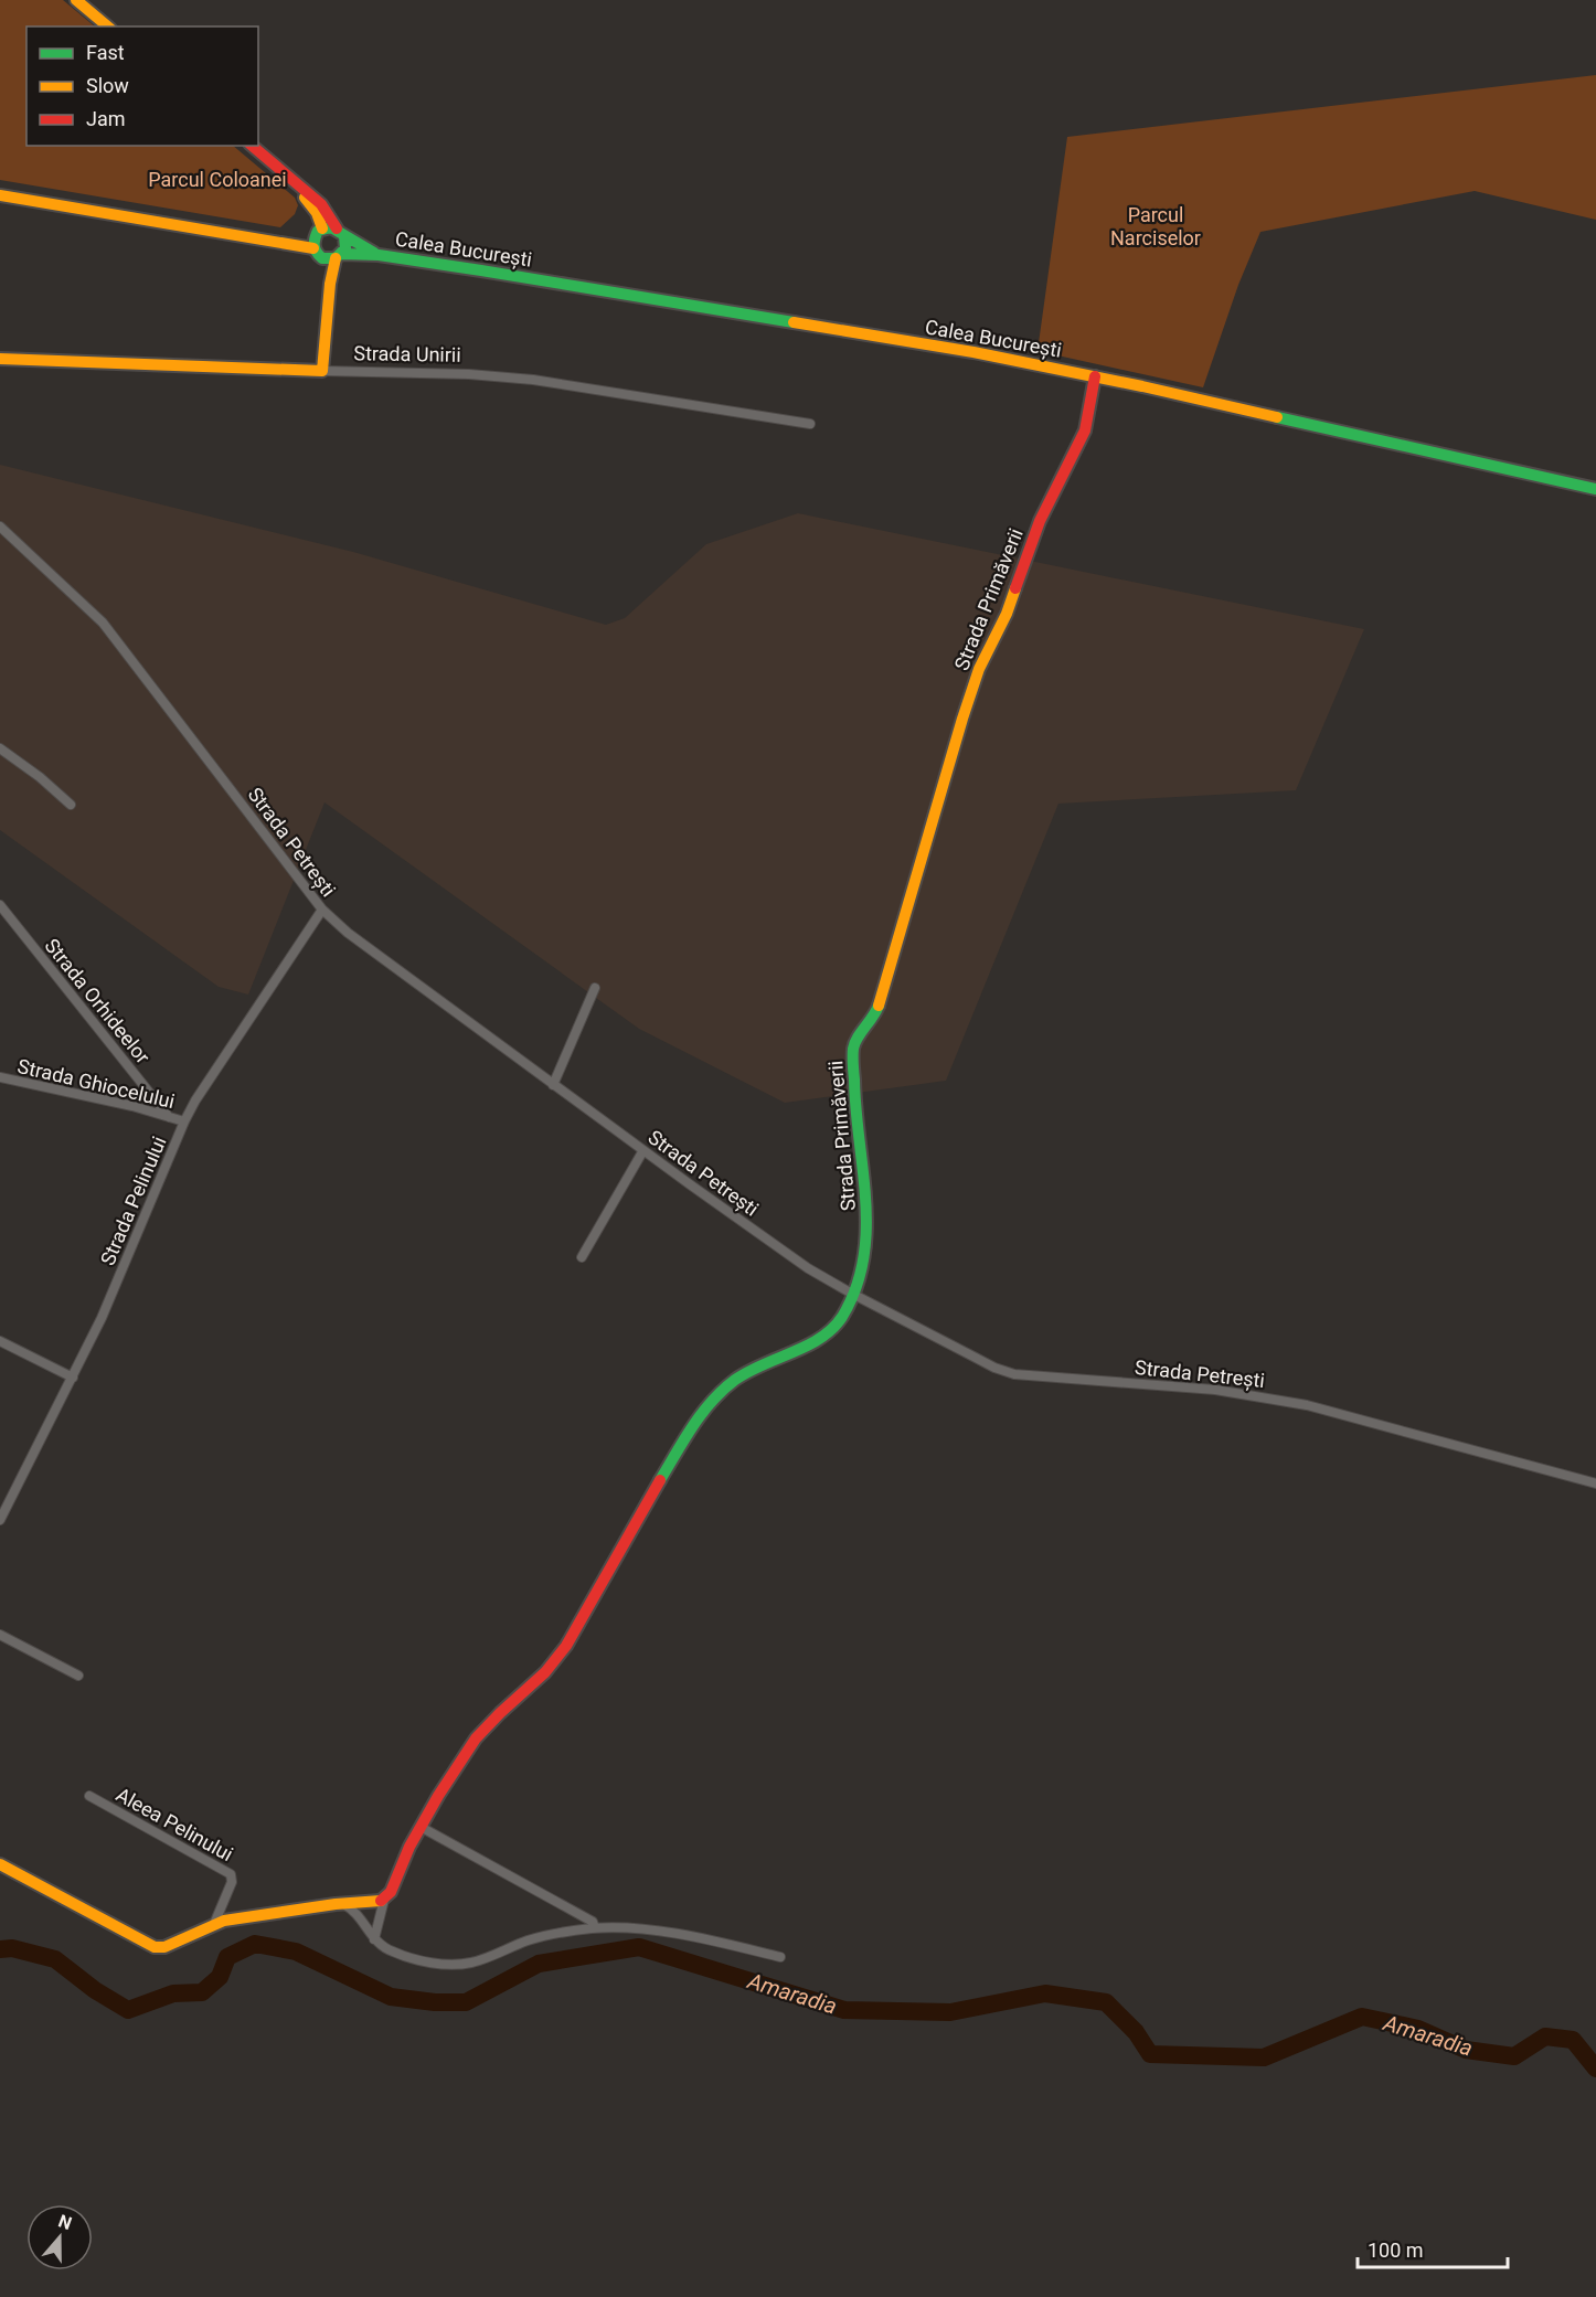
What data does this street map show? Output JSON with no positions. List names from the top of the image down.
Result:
{
  "streets": {
    "main road": ["Calea București", "Strada Unirii", "Strada Primăverii"],
    "street": [
      "Strada Petrești",
      "Strada Orhideelor",
      "Strada Ghiocelului",
      "Strada Pelinului",
      "Aleea Pelinului"
    ]
  },
  "crossings": [
    ["Calea București", "Strada Primăverii"],
    ["Strada Primăverii", "Strada Petrești"],
    ["Strada Petrești", "Strada Pelinului"],
    ["Strada Orhideelor", "Strada Ghiocelului"],
    ["Strada Ghiocelului", "Strada Pelinului"]
  ],
  "water": ["Amaradia"],
  "parks": ["Parcul Coloanei", "Parcul Narciselor"],
  "legend": ["Fast", "Slow", "Jam"],
  "scale_bar": "100 m",
  "north": "top"
}
